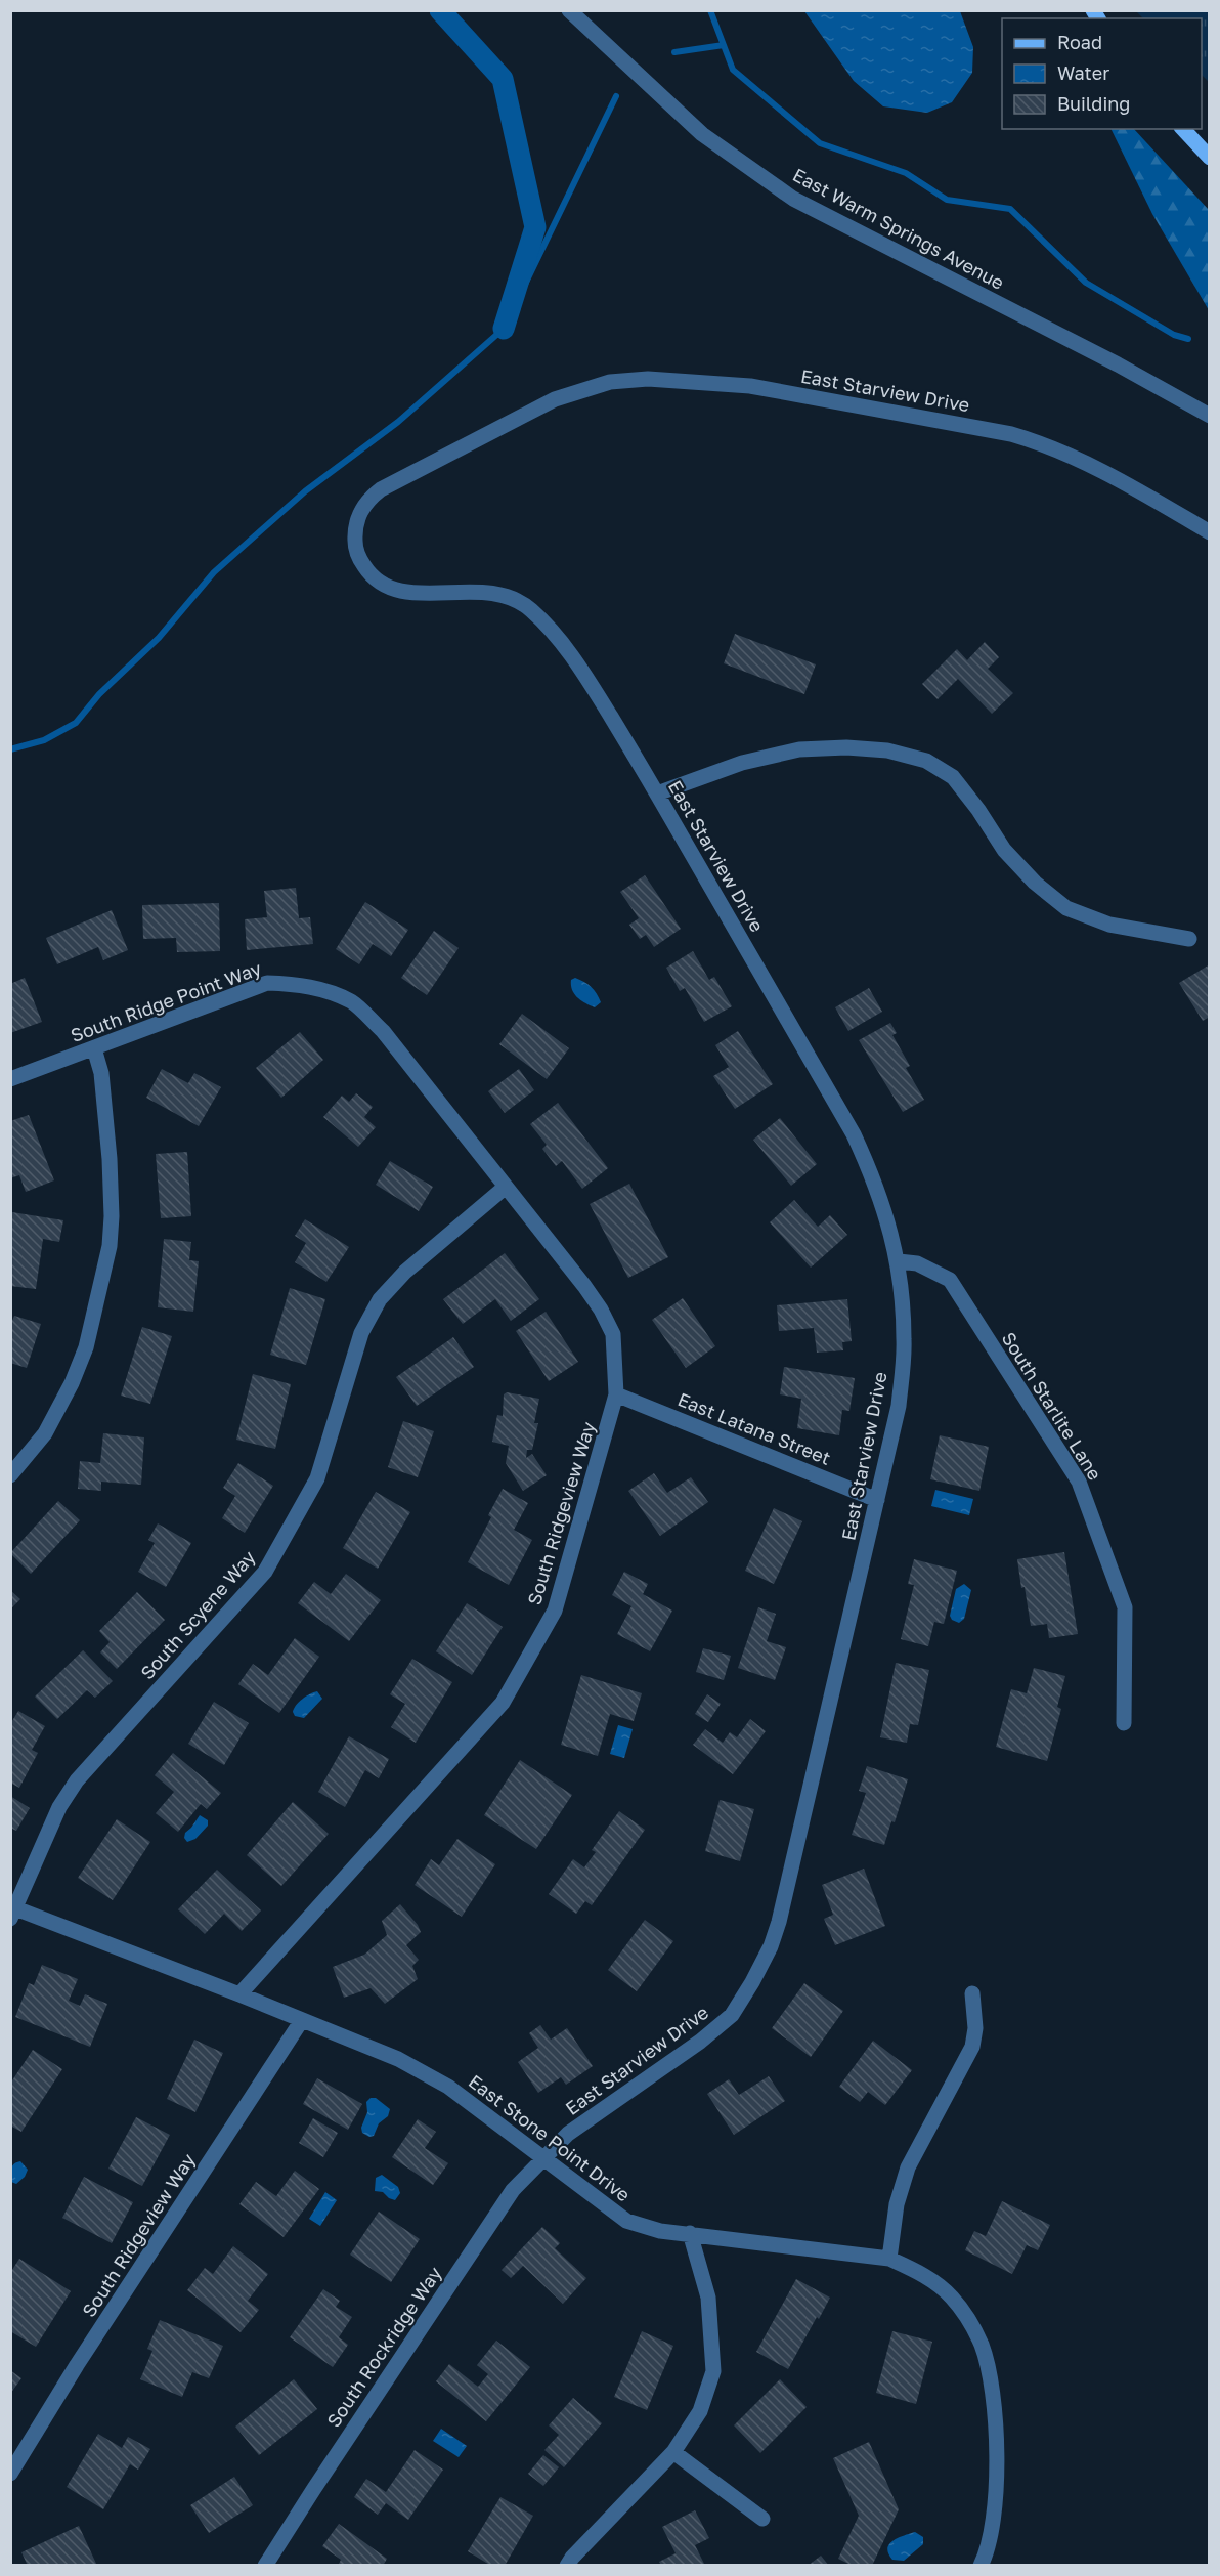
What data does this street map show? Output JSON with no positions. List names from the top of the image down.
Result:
{
  "streets": {
    "street": [
      "East Warm Springs Avenue",
      "East Starview Drive",
      "South Ridge Point Way",
      "South Starlite Lane",
      "East Latana Street",
      "South Ridgeview Way",
      "South Scyene Way",
      "East Stone Point Drive",
      "South Rockridge Way"
    ]
  },
  "crossings": [
    ["East Starview Drive", "South Starlite Lane"],
    ["East Starview Drive", "East Latana Street"],
    ["East Starview Drive", "East Stone Point Drive"],
    ["East Starview Drive", "South Rockridge Way"],
    ["South Ridge Point Way", "South Ridgeview Way"],
    ["South Ridge Point Way", "South Scyene Way"],
    ["East Latana Street", "South Ridgeview Way"],
    ["South Ridgeview Way", "South Scyene Way"],
    ["South Ridgeview Way", "East Stone Point Drive"],
    ["South Scyene Way", "East Stone Point Drive"],
    ["East Stone Point Drive", "South Rockridge Way"]
  ],
  "legend": ["Road", "Water", "Building"]
}
